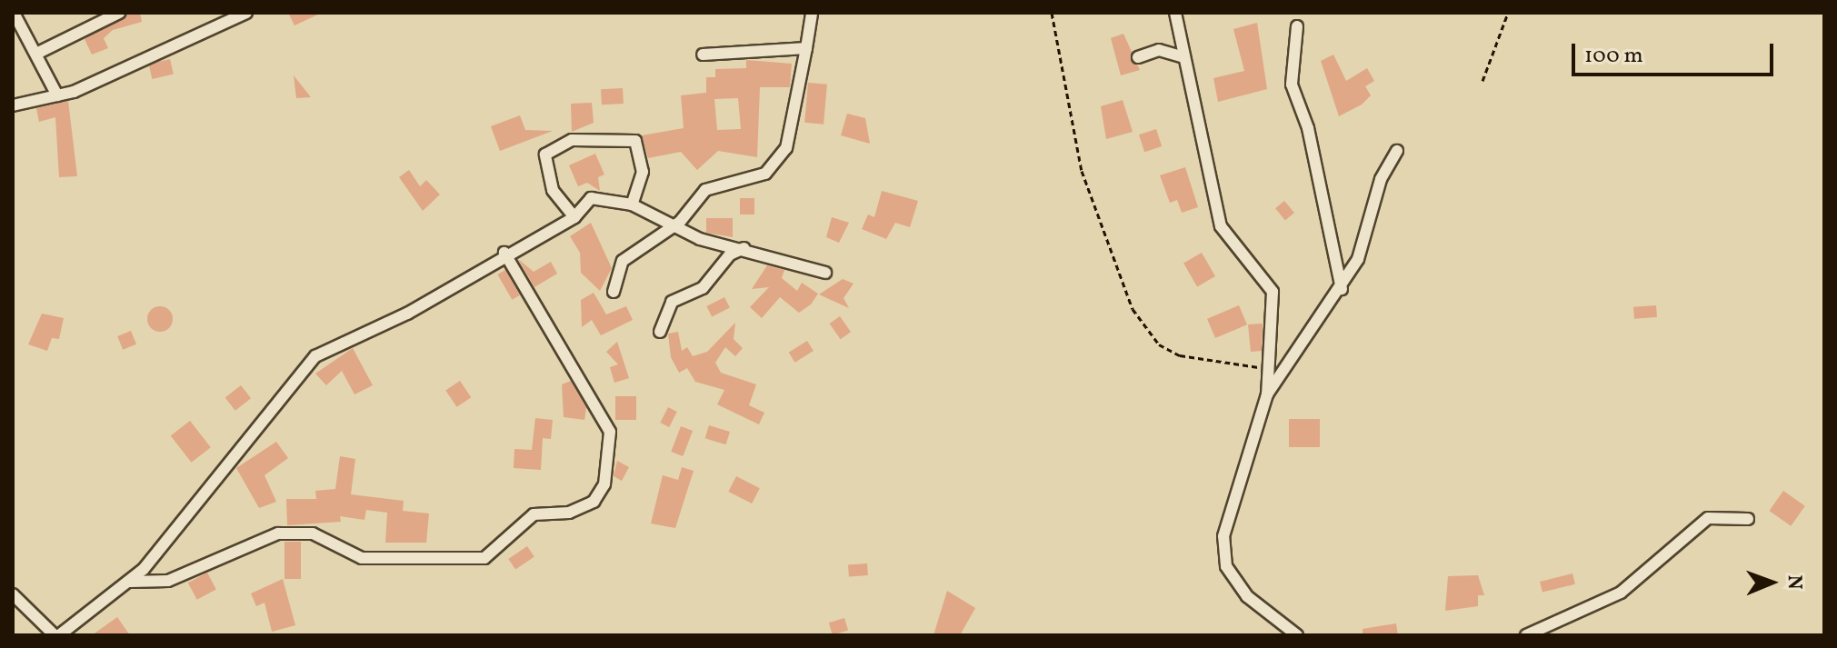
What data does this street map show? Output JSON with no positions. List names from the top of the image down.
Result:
{
  "scale_bar": "100 m",
  "north": "right"
}
